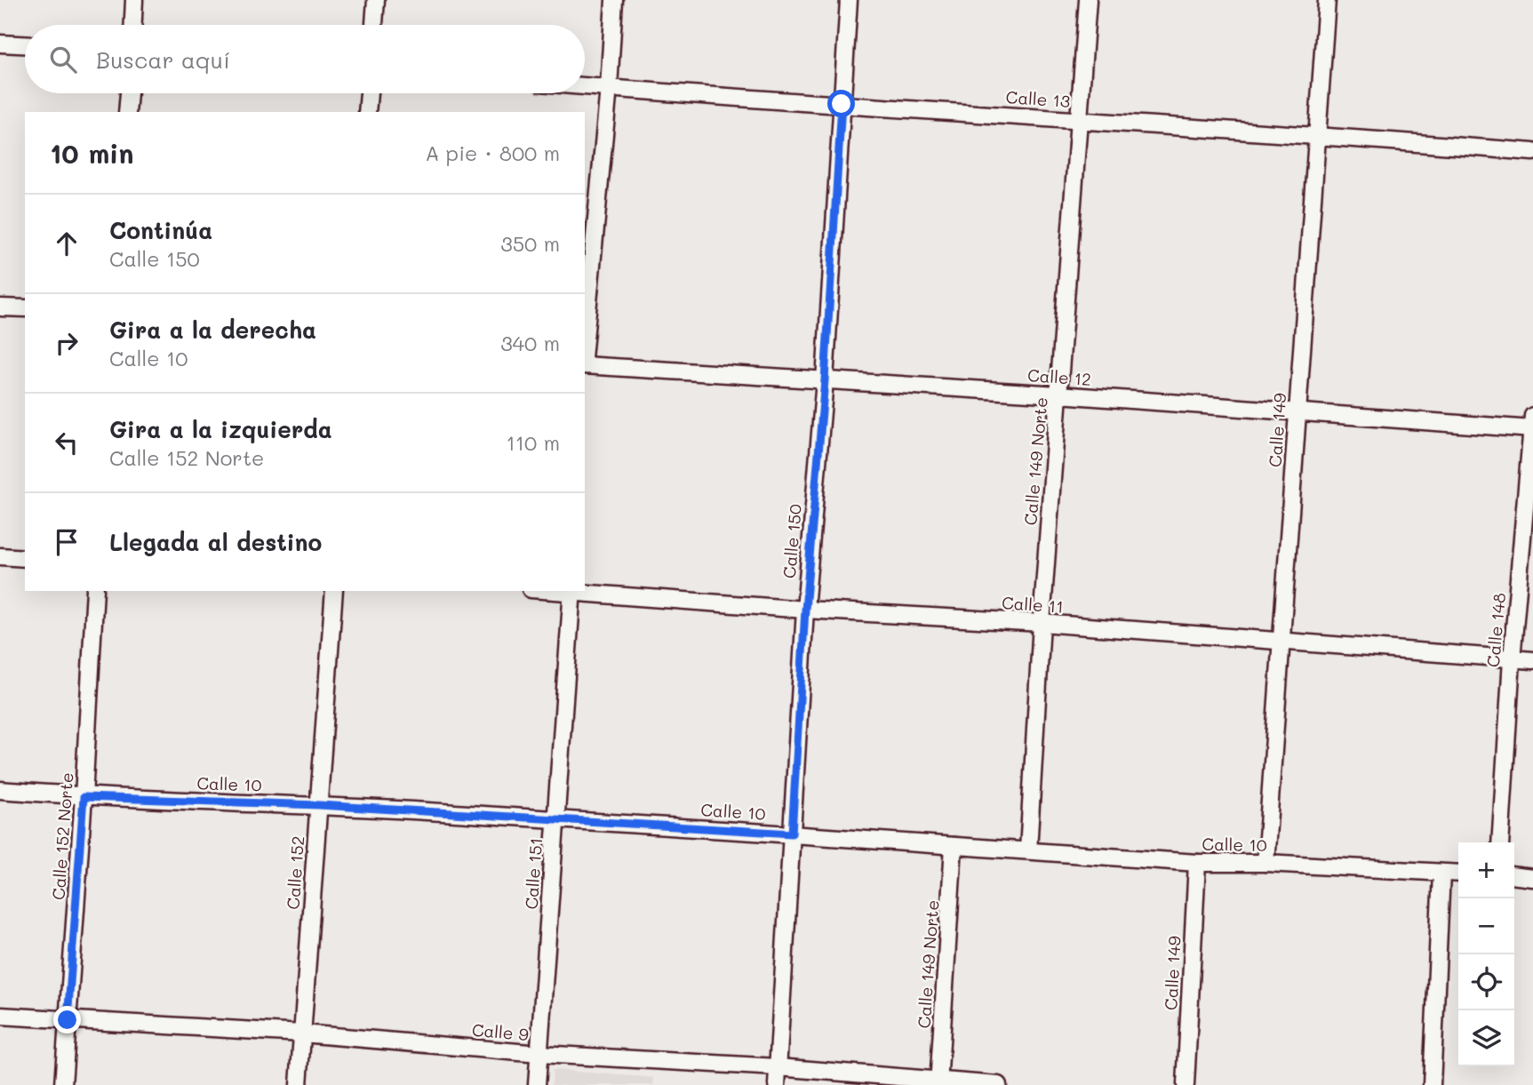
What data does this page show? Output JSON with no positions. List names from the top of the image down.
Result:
{
  "streets": {
    "street": [
      "Calle 13",
      "Calle 12",
      "Calle 149",
      "Calle 149 Norte",
      "Calle 150",
      "Calle 11",
      "Calle 148",
      "Calle 10",
      "Calle 152 Norte",
      "Calle 152",
      "Calle 151",
      "Calle 9"
    ]
  },
  "crossings": [
    ["Calle 13", "Calle 149"],
    ["Calle 13", "Calle 149 Norte"],
    ["Calle 13", "Calle 150"],
    ["Calle 12", "Calle 149"],
    ["Calle 12", "Calle 149 Norte"],
    ["Calle 12", "Calle 150"],
    ["Calle 12", "Calle 148"],
    ["Calle 149", "Calle 11"],
    ["Calle 149", "Calle 10"],
    ["Calle 149 Norte", "Calle 11"],
    ["Calle 149 Norte", "Calle 10"],
    ["Calle 149 Norte", "Calle 9"],
    ["Calle 150", "Calle 11"],
    ["Calle 150", "Calle 10"],
    ["Calle 150", "Calle 9"],
    ["Calle 11", "Calle 148"],
    ["Calle 11", "Calle 151"],
    ["Calle 10", "Calle 152 Norte"],
    ["Calle 10", "Calle 152"],
    ["Calle 10", "Calle 151"],
    ["Calle 152 Norte", "Calle 9"],
    ["Calle 152", "Calle 9"],
    ["Calle 151", "Calle 9"]
  ],
  "page": {
    "search": "Buscar aquí",
    "heading": ["10 min", "A pie · 800 m"],
    "list": [
      ["Continúa", "Calle 150", "350 m"],
      ["Gira a la derecha", "Calle 10", "340 m"],
      ["Gira a la izquierda", "Calle 152 Norte", "110 m"],
      "Llegada al destino"
    ],
    "map_buttons": ["+", "−"]
  }
}
